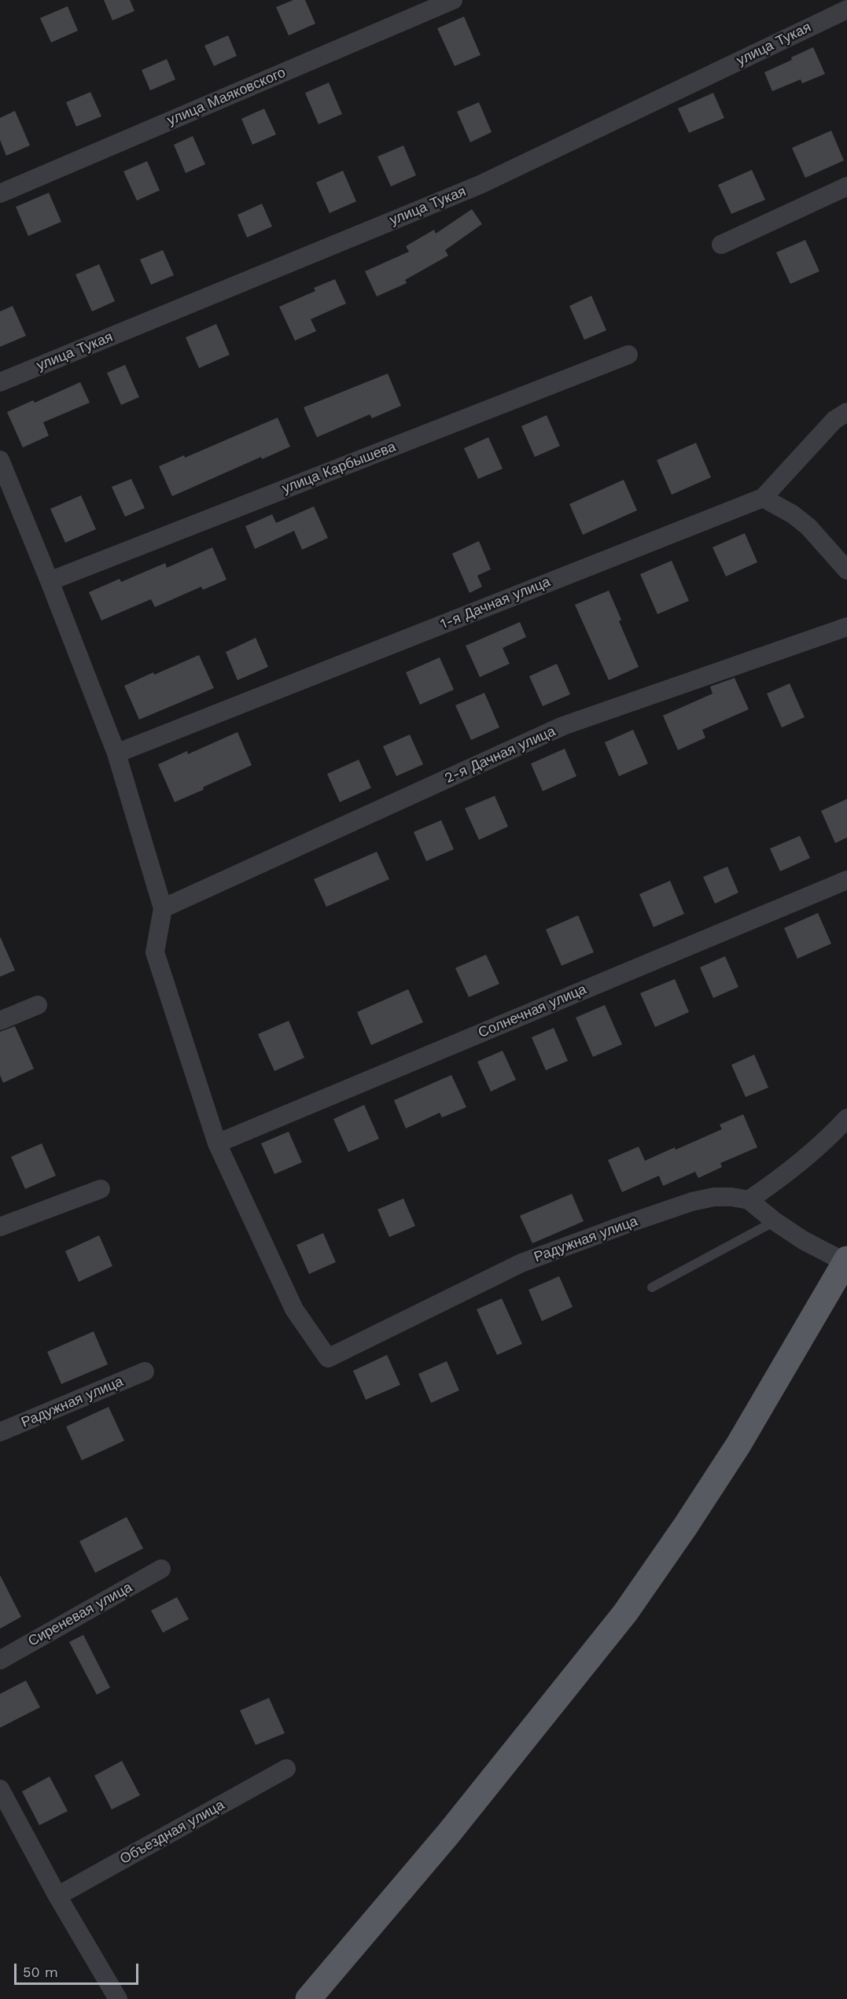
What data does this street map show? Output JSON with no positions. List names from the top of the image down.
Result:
{
  "streets": {
    "street": [
      "улица Тукая",
      "улица Маяковского",
      "улица Карбышева",
      "1-я Дачная улица",
      "2-я Дачная улица",
      "Солнечная улица",
      "Радужная улица",
      "Сиреневая улица",
      "Объездная улица"
    ]
  },
  "crossings": [
    ["Солнечная улица", "Радужная улица"]
  ],
  "scale_bar": "50 m"
}
